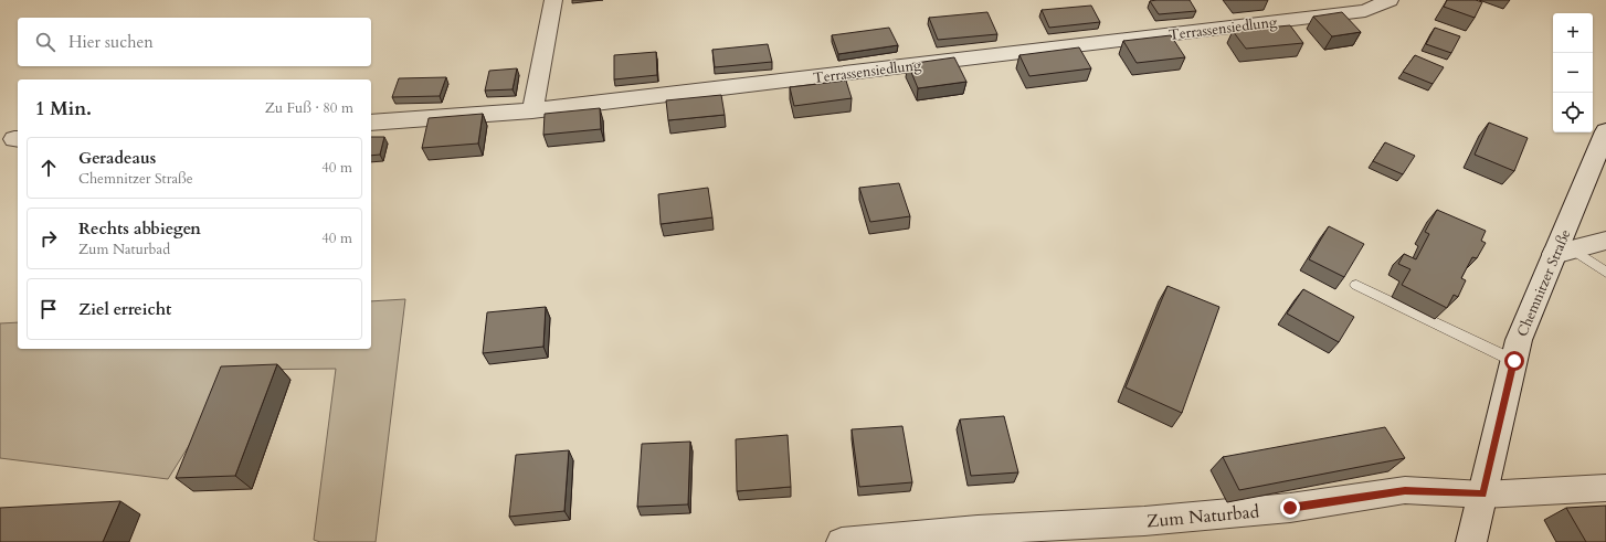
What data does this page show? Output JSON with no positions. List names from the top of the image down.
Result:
{
  "streets": {
    "street": ["Terrassensiedlung", "Chemnitzer Straße", "Zum Naturbad"]
  },
  "crossings": [
    ["Chemnitzer Straße", "Zum Naturbad"]
  ],
  "page": {
    "map_buttons": ["+", "−"],
    "search": "Hier suchen",
    "heading": ["1 Min.", "Zu Fuß · 80 m"],
    "list": [
      ["Geradeaus", "Chemnitzer Straße", "40 m"],
      ["Rechts abbiegen", "Zum Naturbad", "40 m"],
      "Ziel erreicht"
    ]
  }
}
